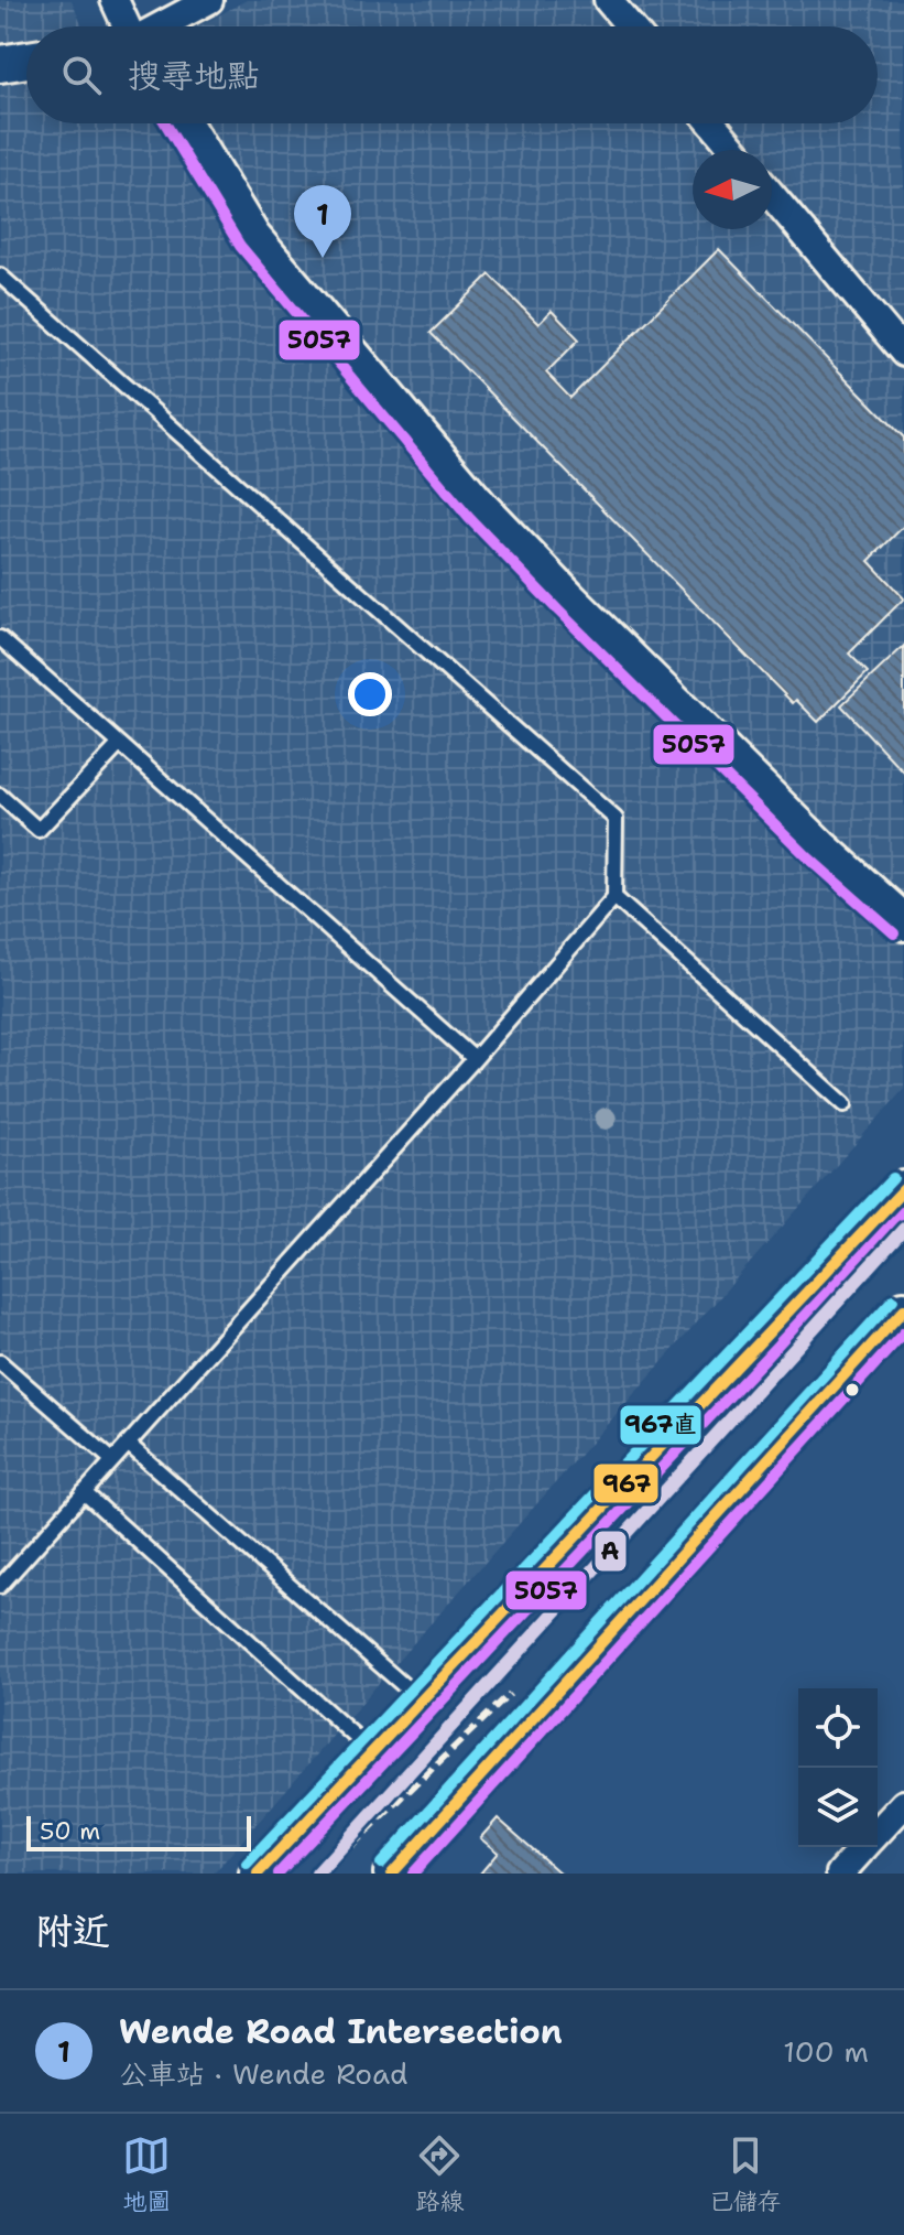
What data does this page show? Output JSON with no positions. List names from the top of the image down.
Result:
{
  "lines": [
    "transit line 5057",
    "transit line 967直",
    "transit line 967",
    "transit line A"
  ],
  "scale_bar": "50 m",
  "north": "left",
  "page": {
    "search": "搜尋地點",
    "pins": "1",
    "scale": "50 m",
    "heading": "附近",
    "list": [
      {
        "mark": "1",
        "name": "Wende Road Intersection",
        "note": "公車站 · Wende Road",
        "value": "100 m"
      }
    ],
    "nav": ["地圖", "路線", "已儲存"]
  }
}
